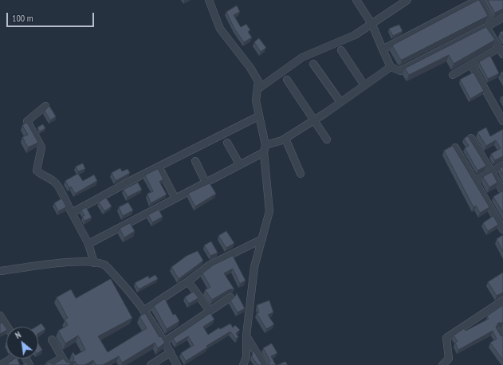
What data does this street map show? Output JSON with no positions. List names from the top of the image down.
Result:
{
  "scale_bar": "100 m",
  "north": "top left"
}
